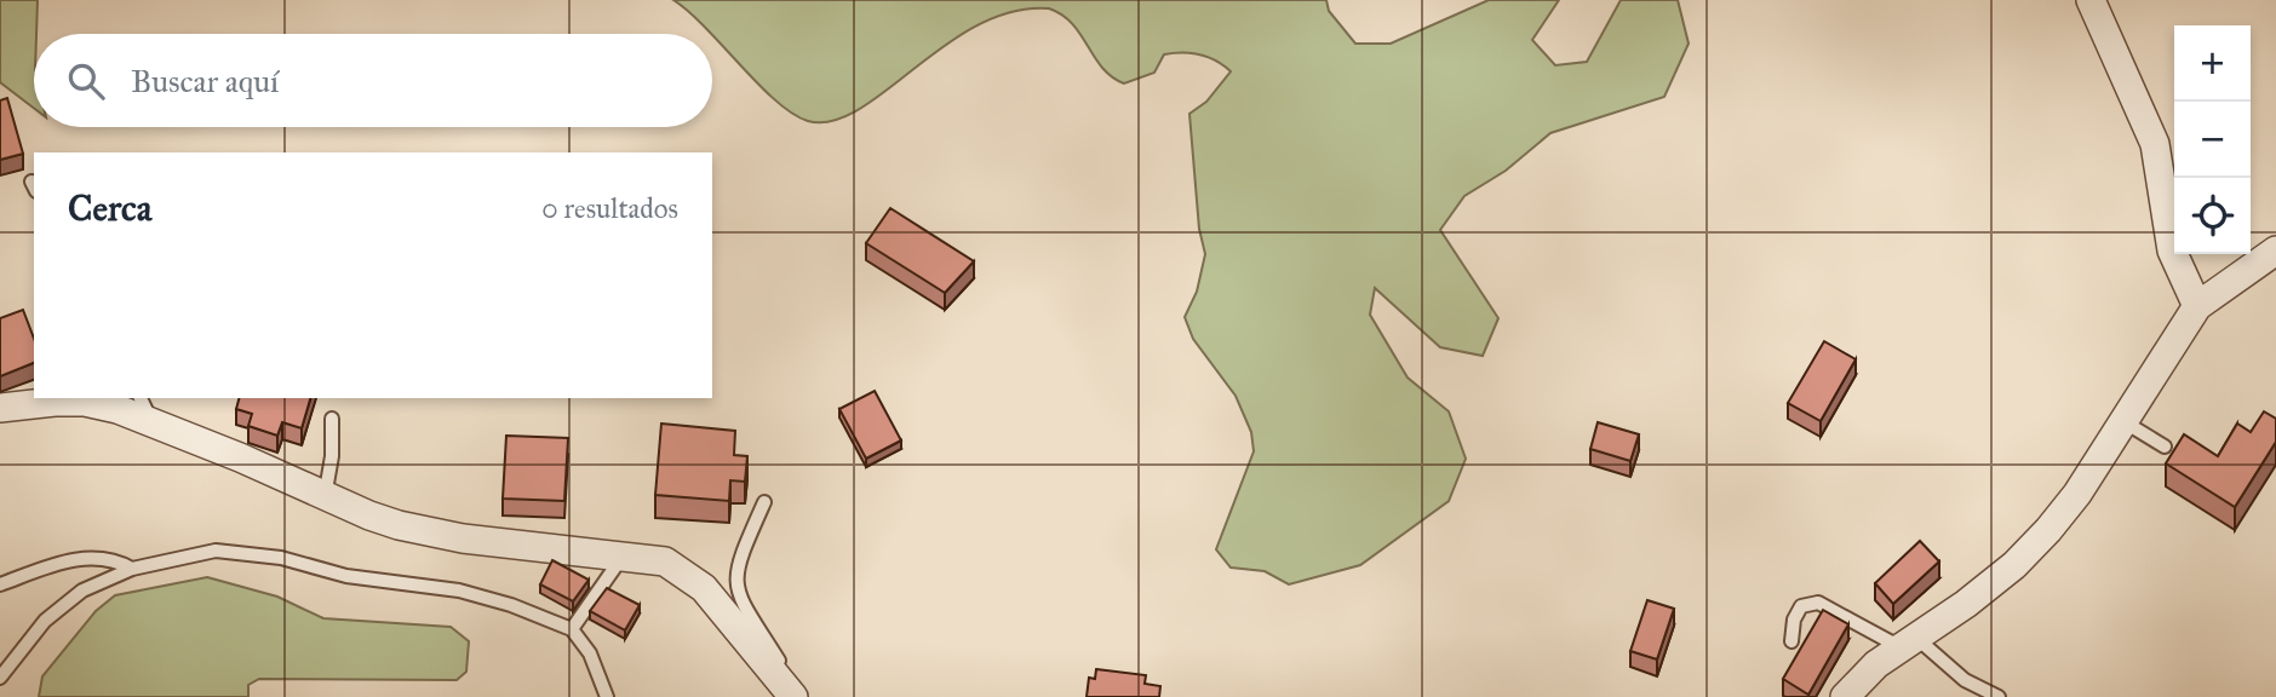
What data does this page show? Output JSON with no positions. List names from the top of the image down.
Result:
{
  "page": {
    "map_buttons": ["+", "−"],
    "search": "Buscar aquí",
    "heading": ["Cerca", "0 resultados"]
  }
}
